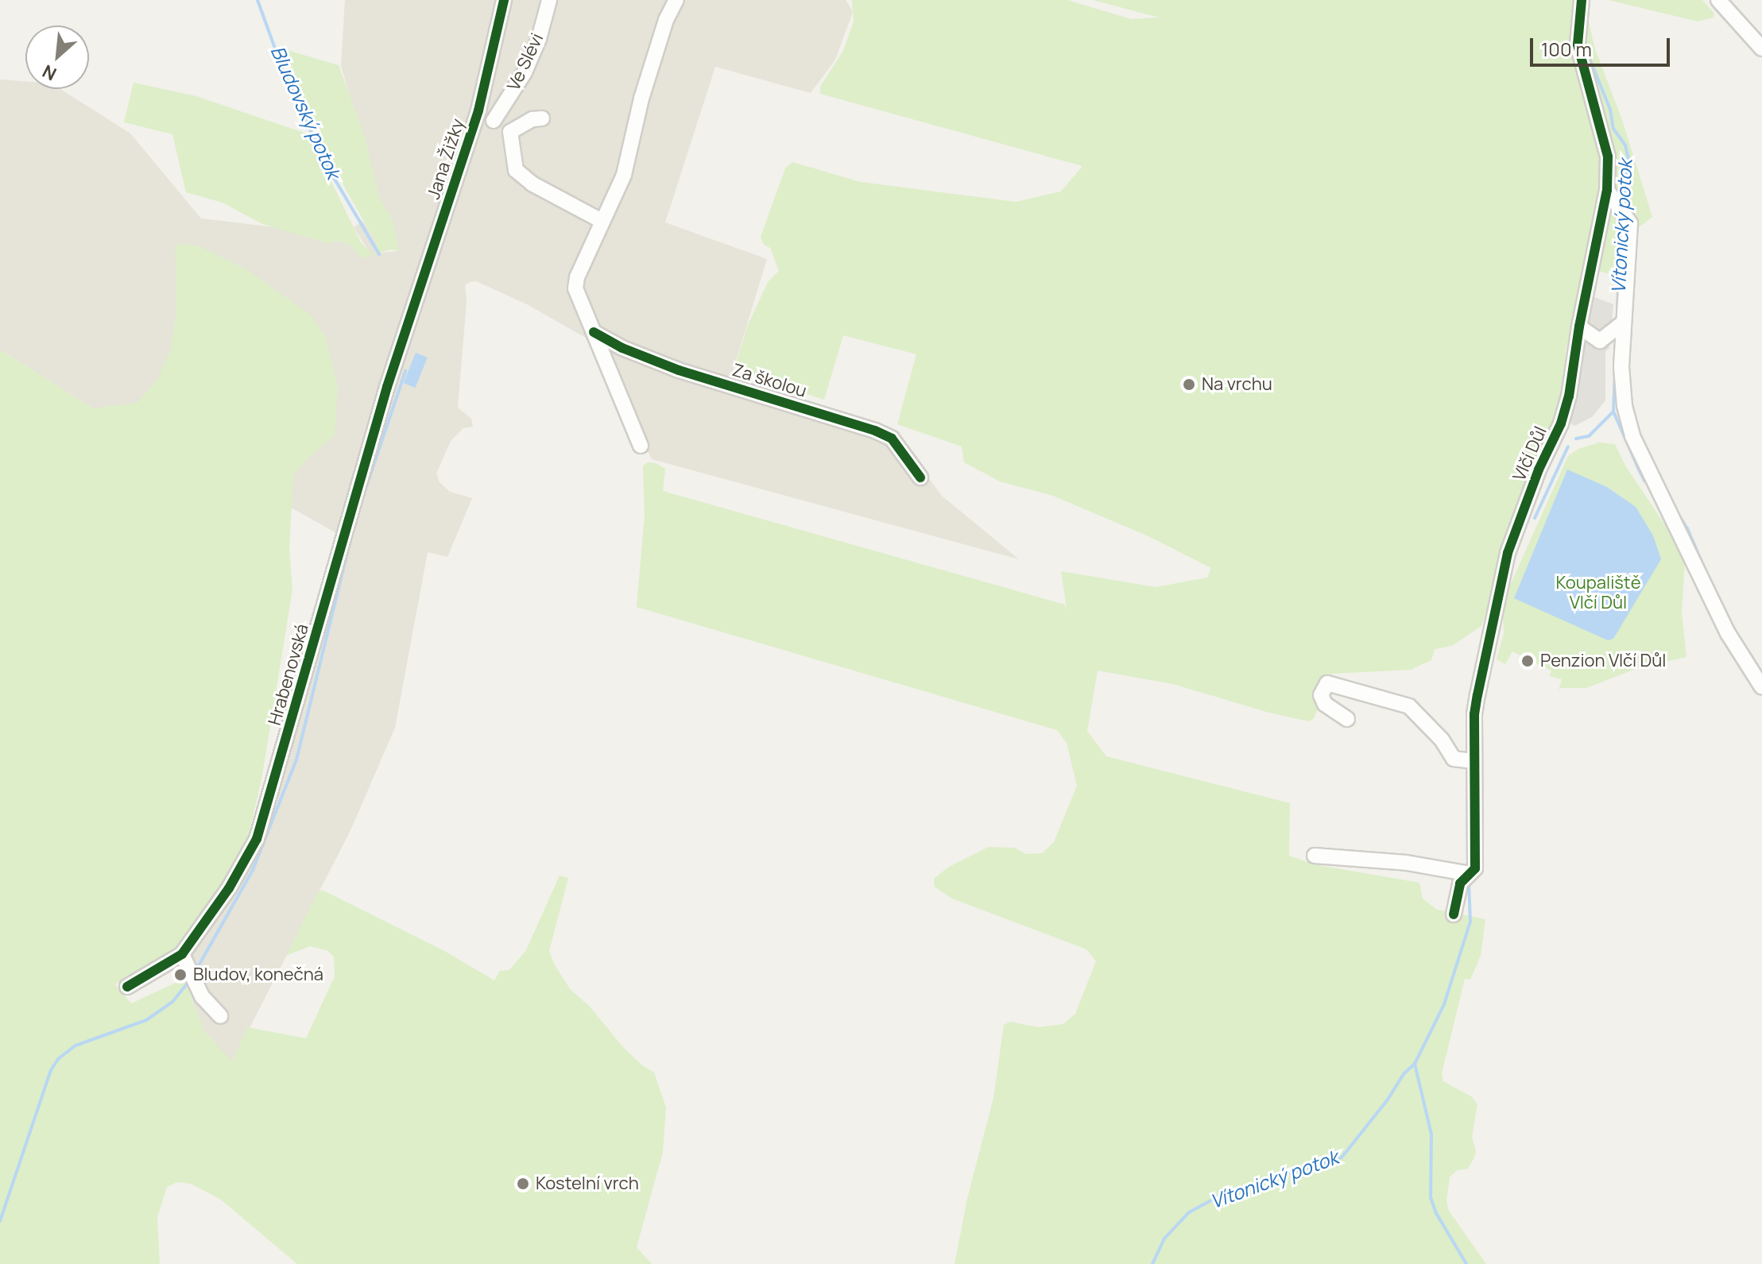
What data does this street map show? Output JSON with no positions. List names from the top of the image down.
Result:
{
  "streets": {
    "street": [
      "Ve Slévi",
      "Jana Žižky",
      "Za školou",
      "Vlčí Důl",
      "Hrabenovská"
    ]
  },
  "crossings": [
    ["Ve Slévi", "Jana Žižky"],
    ["Jana Žižky", "Hrabenovská"]
  ],
  "water": ["Bludovský potok", "Vítonický potok"],
  "parks": ["Koupaliště Vlčí Důl"],
  "places": [
    "Na vrchu",
    "Penzion Vlčí Důl",
    "Bludov, konečná",
    "Kostelní vrch"
  ],
  "scale_bar": "100 m",
  "north": "bottom left"
}
